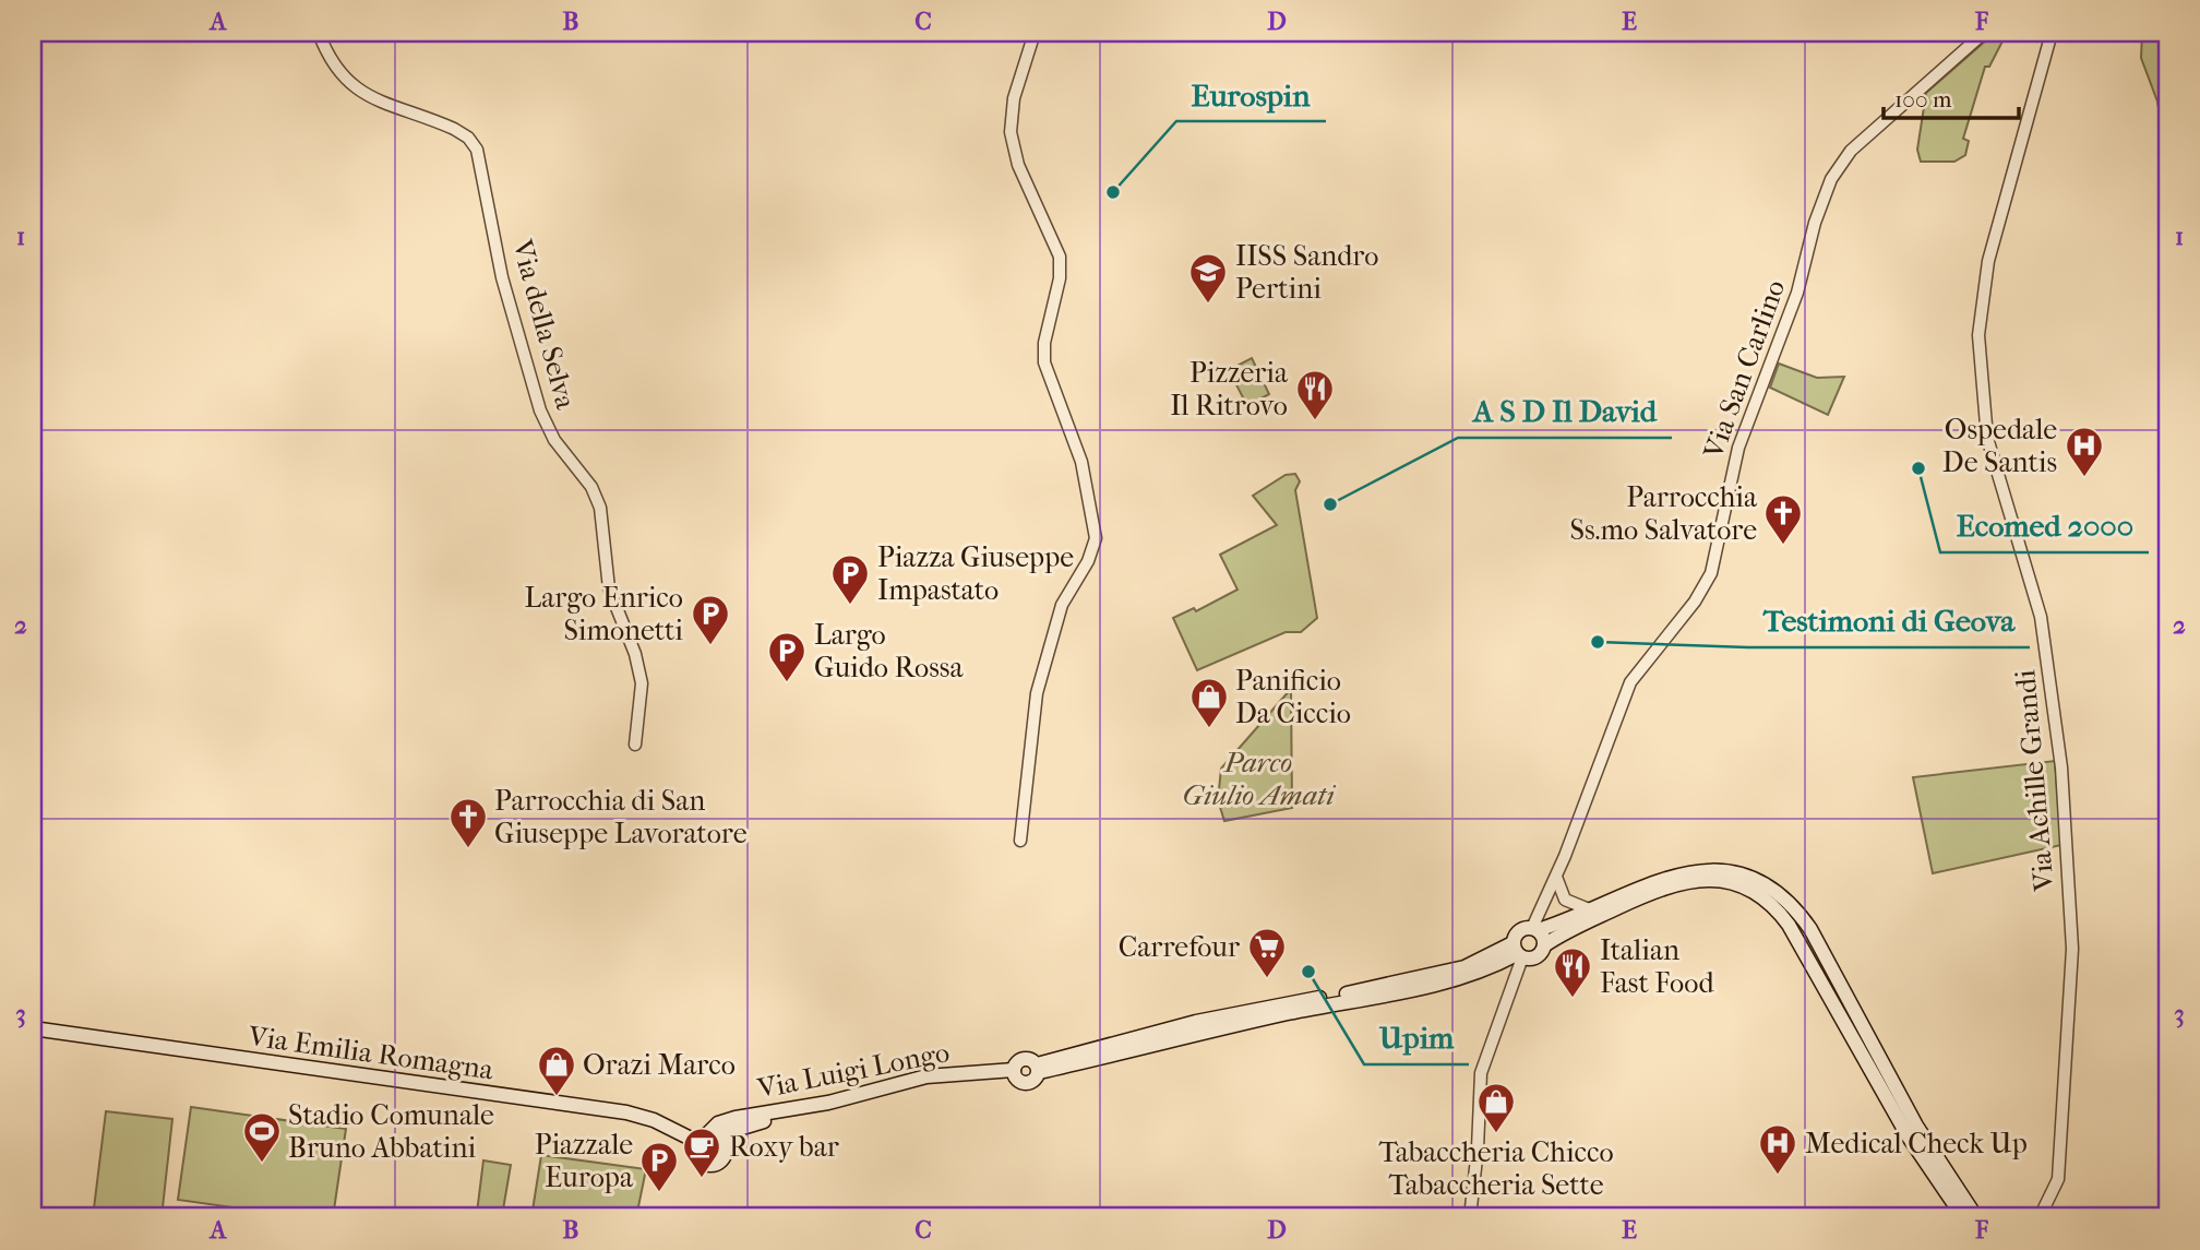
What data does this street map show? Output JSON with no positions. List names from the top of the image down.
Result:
{
  "streets": {
    "main road": ["Via Emilia Romagna", "Via Luigi Longo"],
    "street": ["Via della Selva", "Via San Carlino", "Via Achille Grandi"]
  },
  "crossings": [
    ["Via Emilia Romagna", "Via Luigi Longo"]
  ],
  "parks": ["Parco Giulio Amati"],
  "places": {
    "other": [
      "Eurospin",
      "Ecomed 2000",
      "A S D Il David",
      "Testimoni di Geova",
      "Upim"
    ],
    "school or university": ["IISS Sandro Pertini"],
    "restaurant": ["Pizzeria Il Ritrovo", "Italian Fast Food"],
    "hospital": ["Ospedale De Santis", "Medical Check Up"],
    "church": ["Parrocchia Ss.mo Salvatore", "Parrocchia di San Giuseppe Lavoratore"],
    "parking": [
      "Piazza Giuseppe Impastato",
      "Largo Enrico Simonetti",
      "Largo Guido Rossa",
      "Piazzale Europa"
    ],
    "shop": ["Panificio Da Ciccio", "Orazi Marco", "Tabaccheria Chicco Tabaccheria Sette"],
    "supermarket": ["Carrefour"],
    "sports": ["Stadio Comunale Bruno Abbatini"],
    "cafe": ["Roxy bar"]
  },
  "scale_bar": "100 m",
  "grid": {
    "columns": [
      "A",
      "B",
      "C",
      "D",
      "E",
      "F"
    ],
    "rows": ["1", "2", "3"]
  }
}
